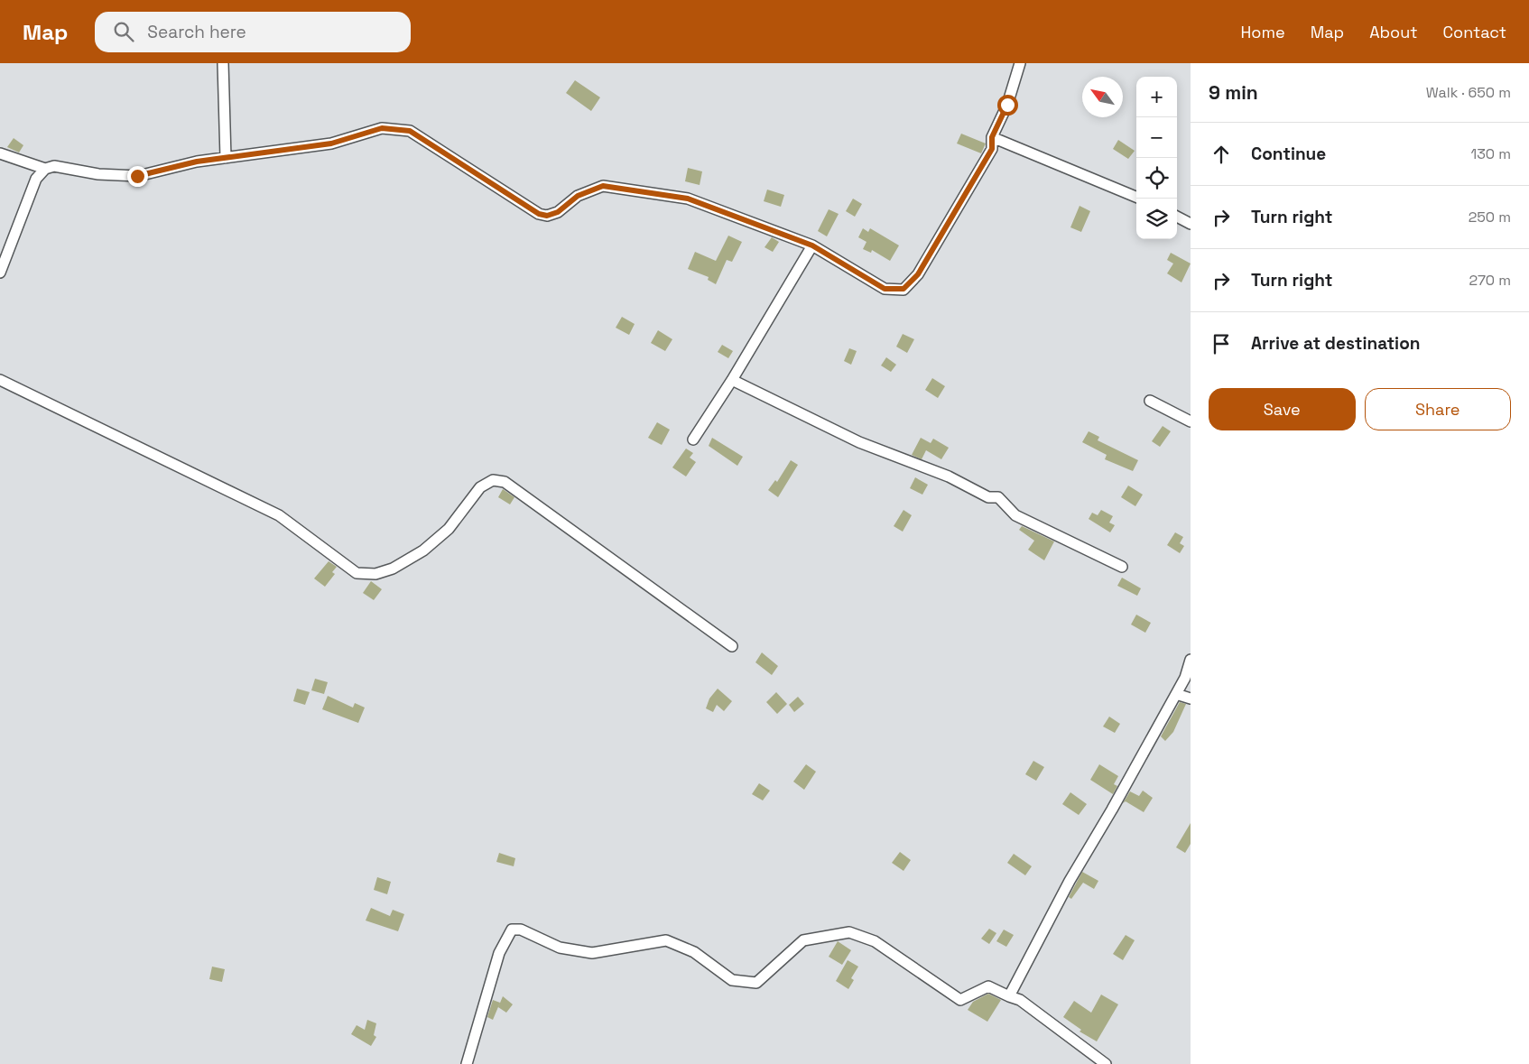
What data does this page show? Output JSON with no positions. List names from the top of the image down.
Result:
{
  "north": "top left",
  "page": {
    "header": "Map",
    "search": "Search here",
    "nav": [
      "Home",
      "Map",
      "About",
      "Contact"
    ],
    "heading": ["9 min", "Walk · 650 m"],
    "map_buttons": ["+", "−"],
    "list": [
      ["Continue", "130 m"],
      ["Turn right", "250 m"],
      ["Turn right", "270 m"],
      "Arrive at destination"
    ],
    "buttons": ["Save", "Share"]
  }
}
